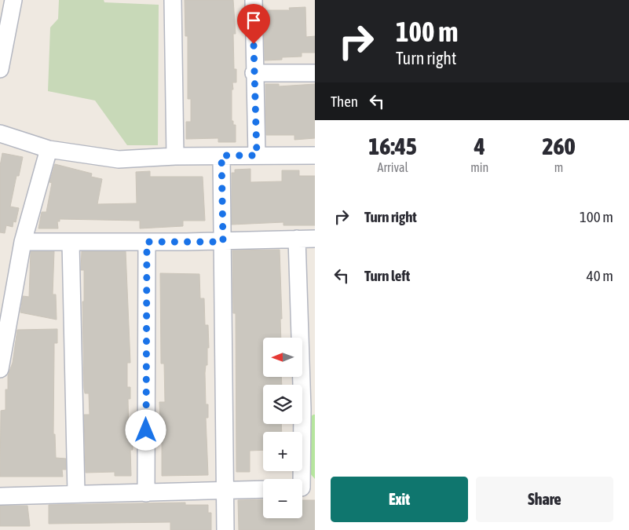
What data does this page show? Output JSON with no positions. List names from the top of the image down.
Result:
{
  "north": "left",
  "page": {
    "turn": ["100 m", "Turn right"],
    "then": "Then",
    "eta": [
      "16:45",
      "Arrival",
      "4",
      "min",
      "260",
      "m"
    ],
    "list": [
      {
        "name": "Turn right",
        "value": "100 m"
      },
      {
        "name": "Turn left",
        "value": "40 m"
      }
    ],
    "map_buttons": ["+", "−"],
    "buttons": ["Exit", "Share"]
  }
}
